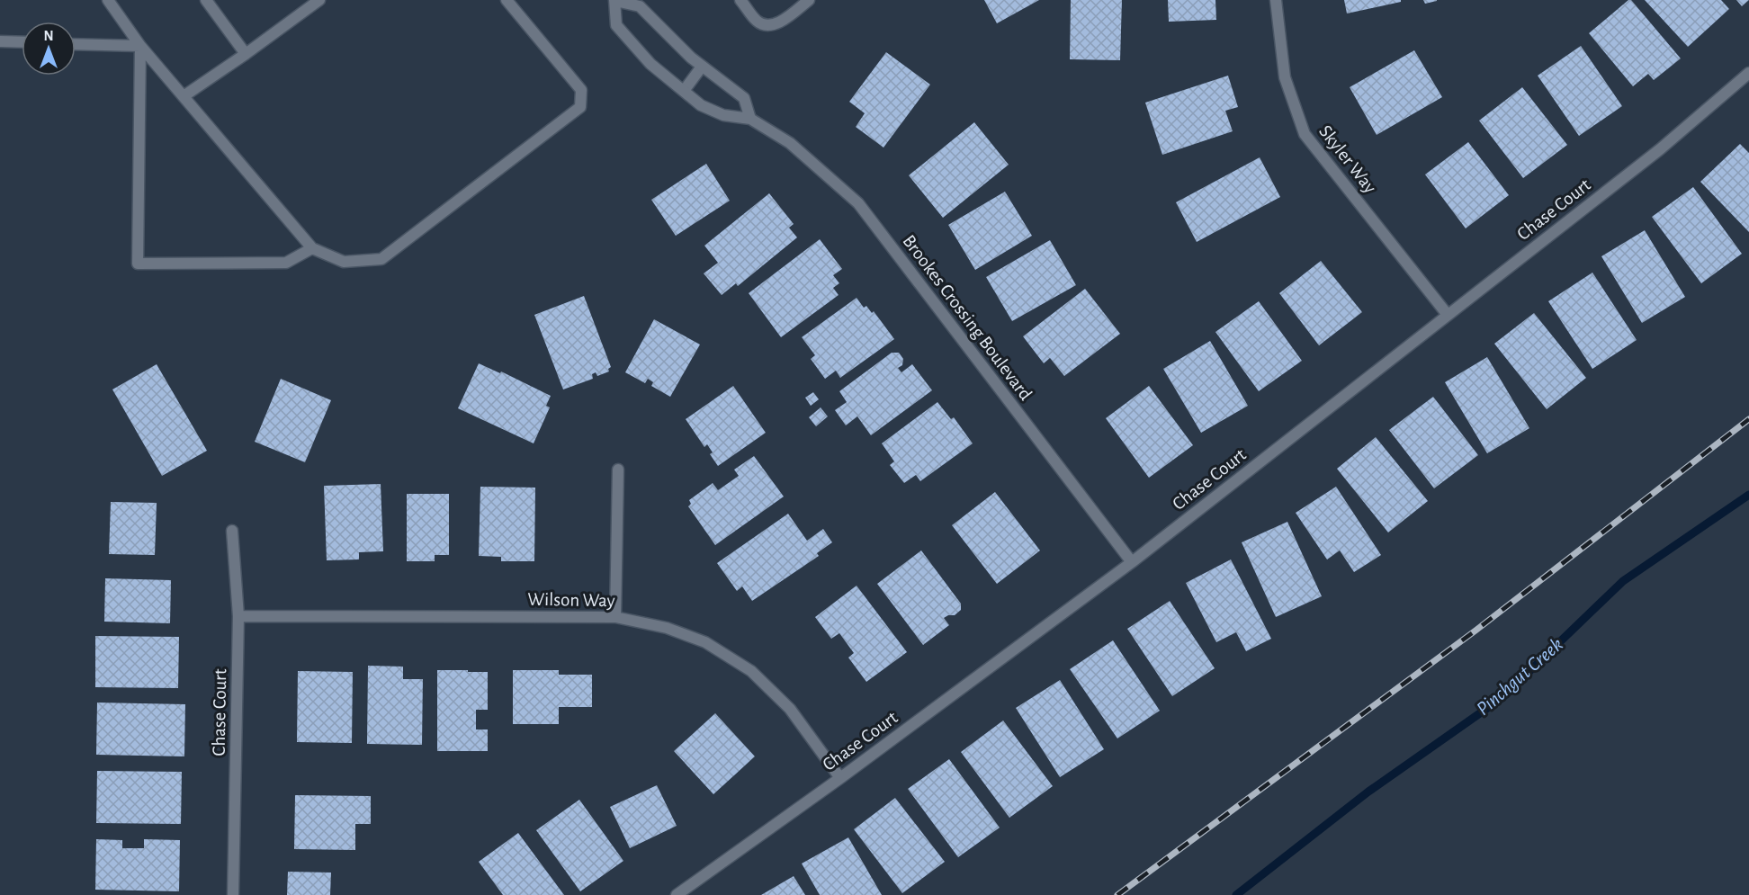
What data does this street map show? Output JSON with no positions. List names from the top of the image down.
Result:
{
  "streets": {
    "street": [
      "Skyler Way",
      "Chase Court",
      "Brookes Crossing Boulevard",
      "Wilson Way"
    ]
  },
  "crossings": [
    ["Skyler Way", "Chase Court"],
    ["Chase Court", "Brookes Crossing Boulevard"],
    ["Chase Court", "Wilson Way"]
  ],
  "water": ["Pinchgut Creek"],
  "north": "top"
}
